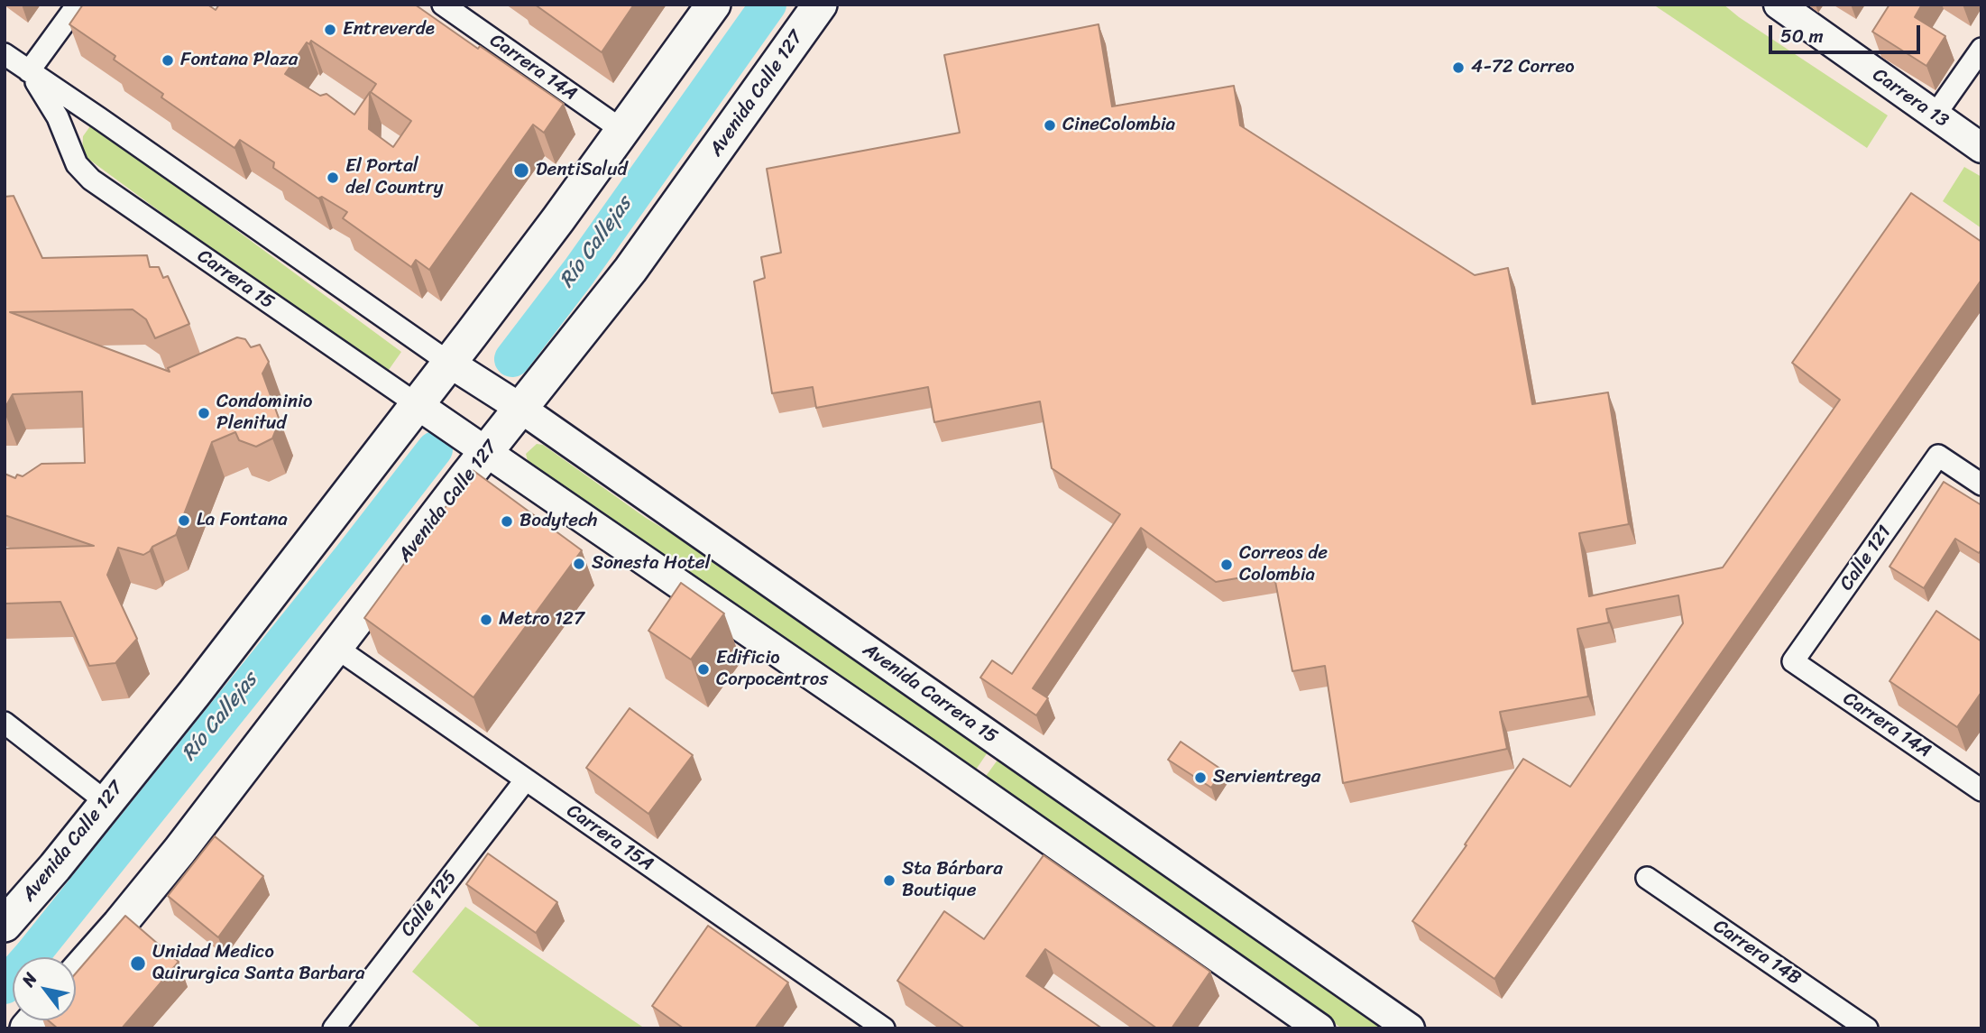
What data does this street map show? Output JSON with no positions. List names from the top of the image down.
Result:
{
  "streets": {
    "main road": ["Avenida Calle 127", "Carrera 13", "Avenida Carrera 15"],
    "street": [
      "Carrera 14A",
      "Carrera 15",
      "Calle 121",
      "Carrera 15A",
      "Calle 125",
      "Carrera 14B"
    ]
  },
  "crossings": [
    ["Carrera 14A", "Avenida Calle 127"],
    ["Carrera 14A", "Calle 121"],
    ["Avenida Calle 127", "Carrera 15"],
    ["Avenida Calle 127", "Avenida Carrera 15"],
    ["Avenida Calle 127", "Carrera 15A"],
    ["Carrera 15", "Avenida Carrera 15"],
    ["Carrera 15A", "Calle 125"]
  ],
  "water": ["Río Callejas"],
  "places": [
    "Entreverde",
    "Fontana Plaza",
    "4-72 Correo",
    "CineColombia",
    "DentiSalud",
    "El Portal del Country",
    "Condominio Plenitud",
    "La Fontana",
    "Bodytech",
    "Sonesta Hotel",
    "Correos de Colombia",
    "Metro 127",
    "Edificio Corpocentros",
    "Servientrega",
    "Sta Bárbara Boutique",
    "Unidad Medico Quirurgica Santa Barbara"
  ],
  "scale_bar": "50 m",
  "north": "top left"
}
